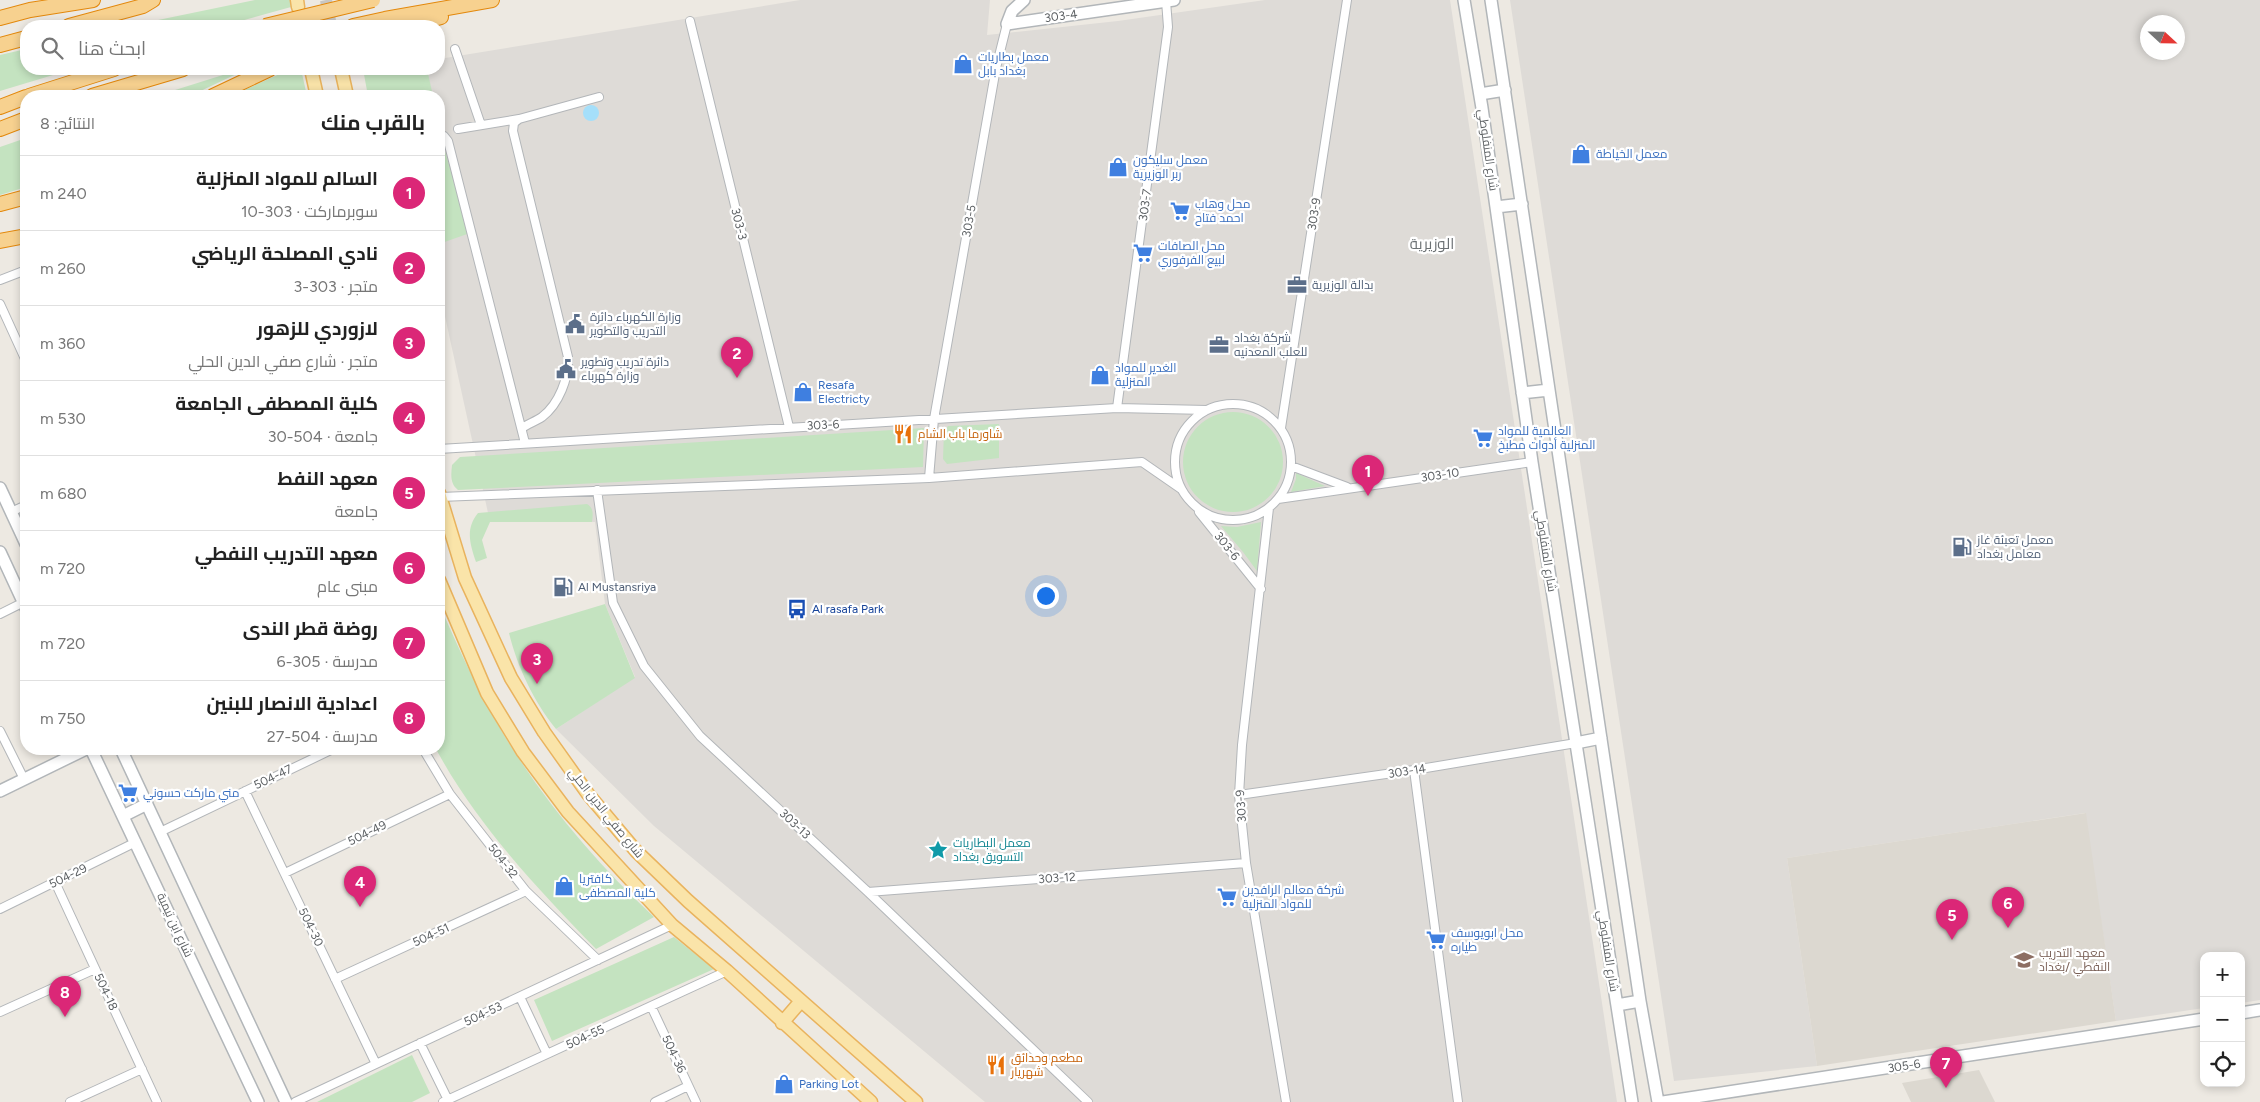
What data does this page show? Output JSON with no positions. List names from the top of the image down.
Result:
{
  "streets": {
    "main road": ["شارع صفي الدين الحلي"],
    "street": [
      "303-4",
      "شارع المنفلوطي",
      "303-7",
      "303-9",
      "303-5",
      "303-3",
      "303-6",
      "303-10",
      "303-14",
      "504-47",
      "303-13",
      "504-49",
      "504-32",
      "504-29",
      "303-12",
      "شارع ابن تيمية",
      "504-30",
      "504-51",
      "504-18",
      "504-53",
      "504-55",
      "504-36",
      "305-6"
    ]
  },
  "crossings": [
    ["303-4", "303-7"],
    ["303-4", "303-5"],
    ["شارع المنفلوطي", "303-10"],
    ["شارع المنفلوطي", "303-14"],
    ["303-7", "303-6"],
    ["303-9", "303-6"],
    ["303-9", "303-10"],
    ["303-9", "303-14"],
    ["303-9", "303-12"],
    ["303-5", "303-6"],
    ["303-3", "303-6"],
    ["303-6", "303-10"],
    ["504-47", "شارع ابن تيمية"],
    ["504-47", "504-30"],
    ["شارع صفي الدين الحلي", "504-53"],
    ["شارع صفي الدين الحلي", "504-55"],
    ["303-13", "303-12"],
    ["504-49", "504-32"],
    ["504-49", "504-30"],
    ["504-32", "504-51"],
    ["504-32", "504-53"],
    ["504-29", "شارع ابن تيمية"],
    ["504-29", "504-18"],
    ["504-30", "504-51"],
    ["504-30", "504-53"],
    ["504-55", "504-36"]
  ],
  "districts": ["الوزيرية"],
  "places": {
    "shop": [
      "معمل بطاريات بغداد بابل",
      "معمل الخياطة",
      "معمل سليكون ربر الوزيرية",
      "الغدير للمواد المنزلية",
      "Resafa Electricty",
      "كافتريا كلية المصطفى",
      "Parking Lot"
    ],
    "supermarket": [
      "محل وهاب احمد فتاح",
      "محل الصافات لبيع الفرفوري",
      "العالمية للمواد المنزلية أدوات مطبخ",
      "مني ماركت حسوني",
      "شركة معالم الرافدين للمواد المنزلية",
      "محل ابويوسف طياره"
    ],
    "office": ["بدالة الوزيرية", "شركة بغداد للعلب المعدنيه"],
    "public building": ["وزارة الكهرباء دائرة التدريب والتطوير", "دائرة تدريب وتطوير وزارة كهرباء"],
    "restaurant": ["شاورما باب الشام", "مطعم وحدائق شهريار"],
    "fuel station": ["معمل تعبئة غاز معامل بغداد", "Al Mustansriya"],
    "bus stop": ["Al rasafa Park"],
    "place": ["معمل البطاريات التسويق بغداد"],
    "school or university": ["معهد التدريب النفطي /بغداد"]
  },
  "north": "right",
  "page": {
    "search": "ابحث هنا",
    "heading": ["بالقرب منك", "النتائج: 8"],
    "list": [
      {
        "mark": "1",
        "name": "السالم للمواد المنزلية",
        "note": "سوبرماركت · 303-10",
        "value": "240 m"
      },
      {
        "mark": "2",
        "name": "نادي المصلحة الرياضي",
        "note": "متجر · 303-3",
        "value": "260 m"
      },
      {
        "mark": "3",
        "name": "لازوردي للزهور",
        "note": "متجر · شارع صفي الدين الحلي",
        "value": "360 m"
      },
      {
        "mark": "4",
        "name": "كلية المصطفى الجامعة",
        "note": "جامعة · 504-30",
        "value": "530 m"
      },
      {
        "mark": "5",
        "name": "معهد النفط",
        "note": "جامعة",
        "value": "680 m"
      },
      {
        "mark": "6",
        "name": "معهد التدريب النفطي",
        "note": "مبنى عام",
        "value": "720 m"
      },
      {
        "mark": "7",
        "name": "روضة قطر الندى",
        "note": "مدرسة · 305-6",
        "value": "720 m"
      },
      {
        "mark": "8",
        "name": "اعدادية الانصار للبنين",
        "note": "مدرسة · 504-27",
        "value": "750 m"
      }
    ],
    "pins": [
      "2",
      "1",
      "3",
      "4",
      "6",
      "5",
      "8",
      "7"
    ],
    "map_buttons": ["+", "−"]
  }
}
